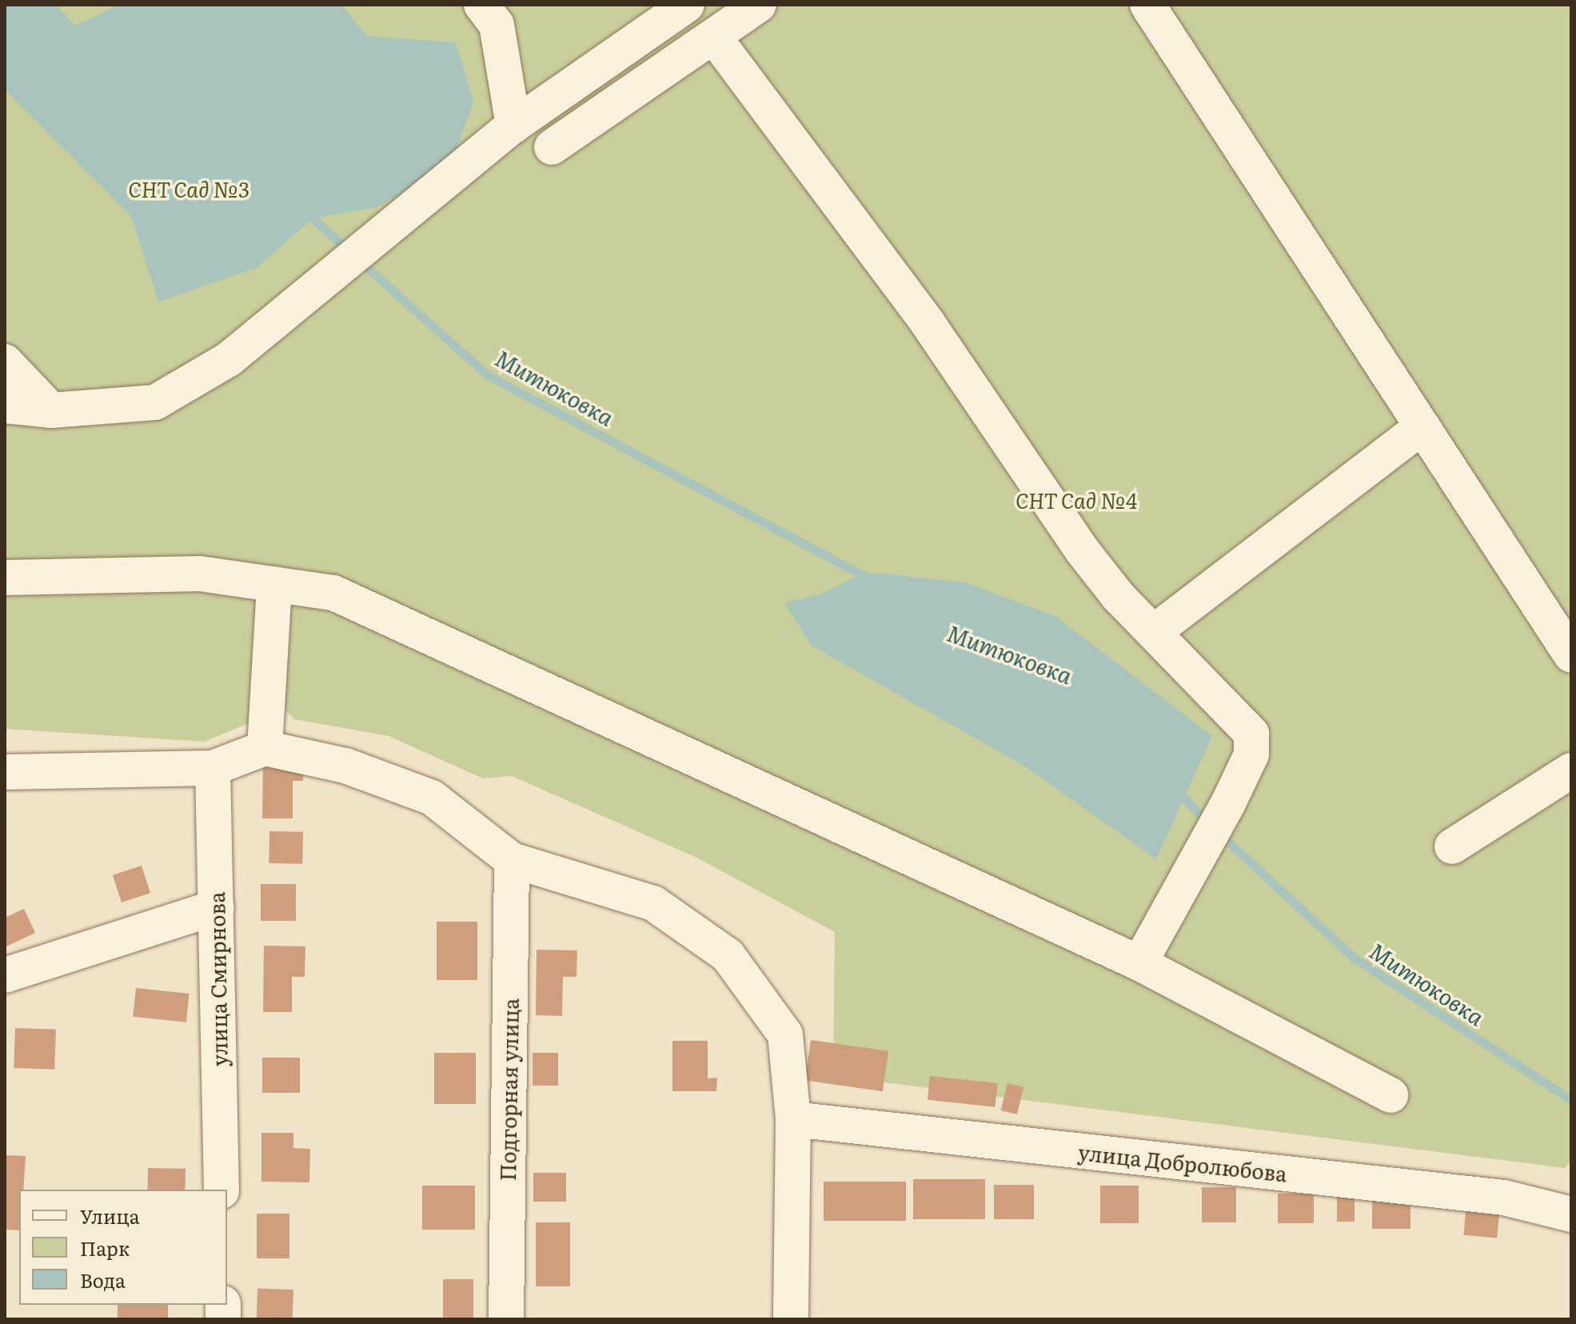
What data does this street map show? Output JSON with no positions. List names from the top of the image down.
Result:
{
  "streets": {
    "street": ["улица Смирнова", "Подгорная улица", "улица Добролюбова"]
  },
  "water": ["Митюковка"],
  "parks": ["СНТ Сад №3", "СНТ Сад №4"],
  "legend": ["Улица", "Парк", "Вода"]
}
